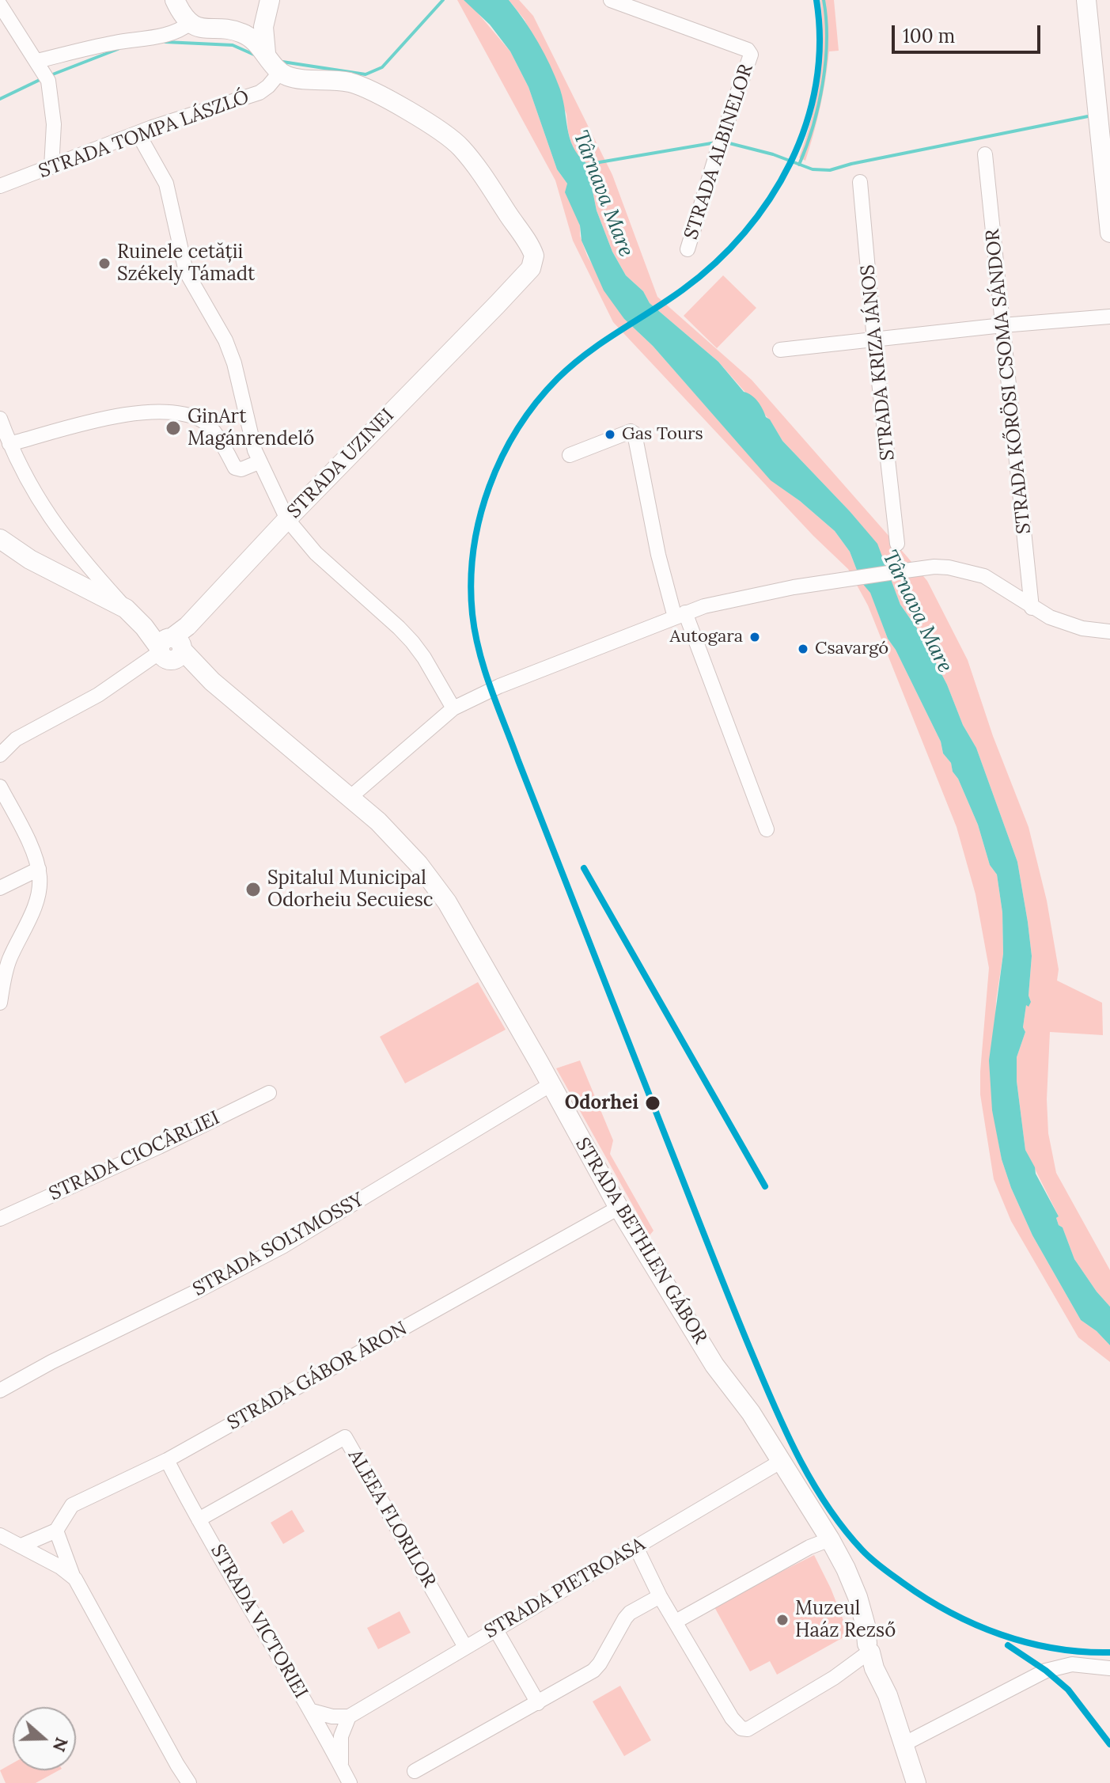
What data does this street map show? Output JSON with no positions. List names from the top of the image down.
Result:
{
  "streets": {
    "main road": ["STRADA UZINEI", "STRADA BETHLEN GÁBOR"],
    "street": [
      "STRADA TOMPA LÁSZLÓ",
      "STRADA ALBINELOR",
      "STRADA KRIZA JÁNOS",
      "STRADA KŐRÖSI CSOMA SÁNDOR",
      "STRADA CIOCÂRLIEI",
      "STRADA SOLYMOSSY",
      "STRADA GÁBOR ÁRON",
      "ALEEA FLORILOR",
      "STRADA PIETROASA",
      "STRADA VICTORIEI"
    ]
  },
  "crossings": [
    ["STRADA TOMPA LÁSZLÓ", "STRADA UZINEI"],
    ["STRADA UZINEI", "STRADA BETHLEN GÁBOR"],
    ["STRADA BETHLEN GÁBOR", "STRADA SOLYMOSSY"],
    ["STRADA BETHLEN GÁBOR", "STRADA GÁBOR ÁRON"],
    ["STRADA BETHLEN GÁBOR", "STRADA PIETROASA"],
    ["STRADA GÁBOR ÁRON", "STRADA VICTORIEI"],
    ["ALEEA FLORILOR", "STRADA PIETROASA"],
    ["ALEEA FLORILOR", "STRADA VICTORIEI"]
  ],
  "water": ["Târnava Mare"],
  "places": [
    "Ruinele cetății Székely Támadt",
    "GinArt Magánrendelő",
    "Gas Tours",
    "Autogara",
    "Csavargó",
    "Spitalul Municipal Odorheiu Secuiesc",
    "Odorhei",
    "Muzeul Haáz Rezső"
  ],
  "scale_bar": "100 m",
  "north": "right"
}
